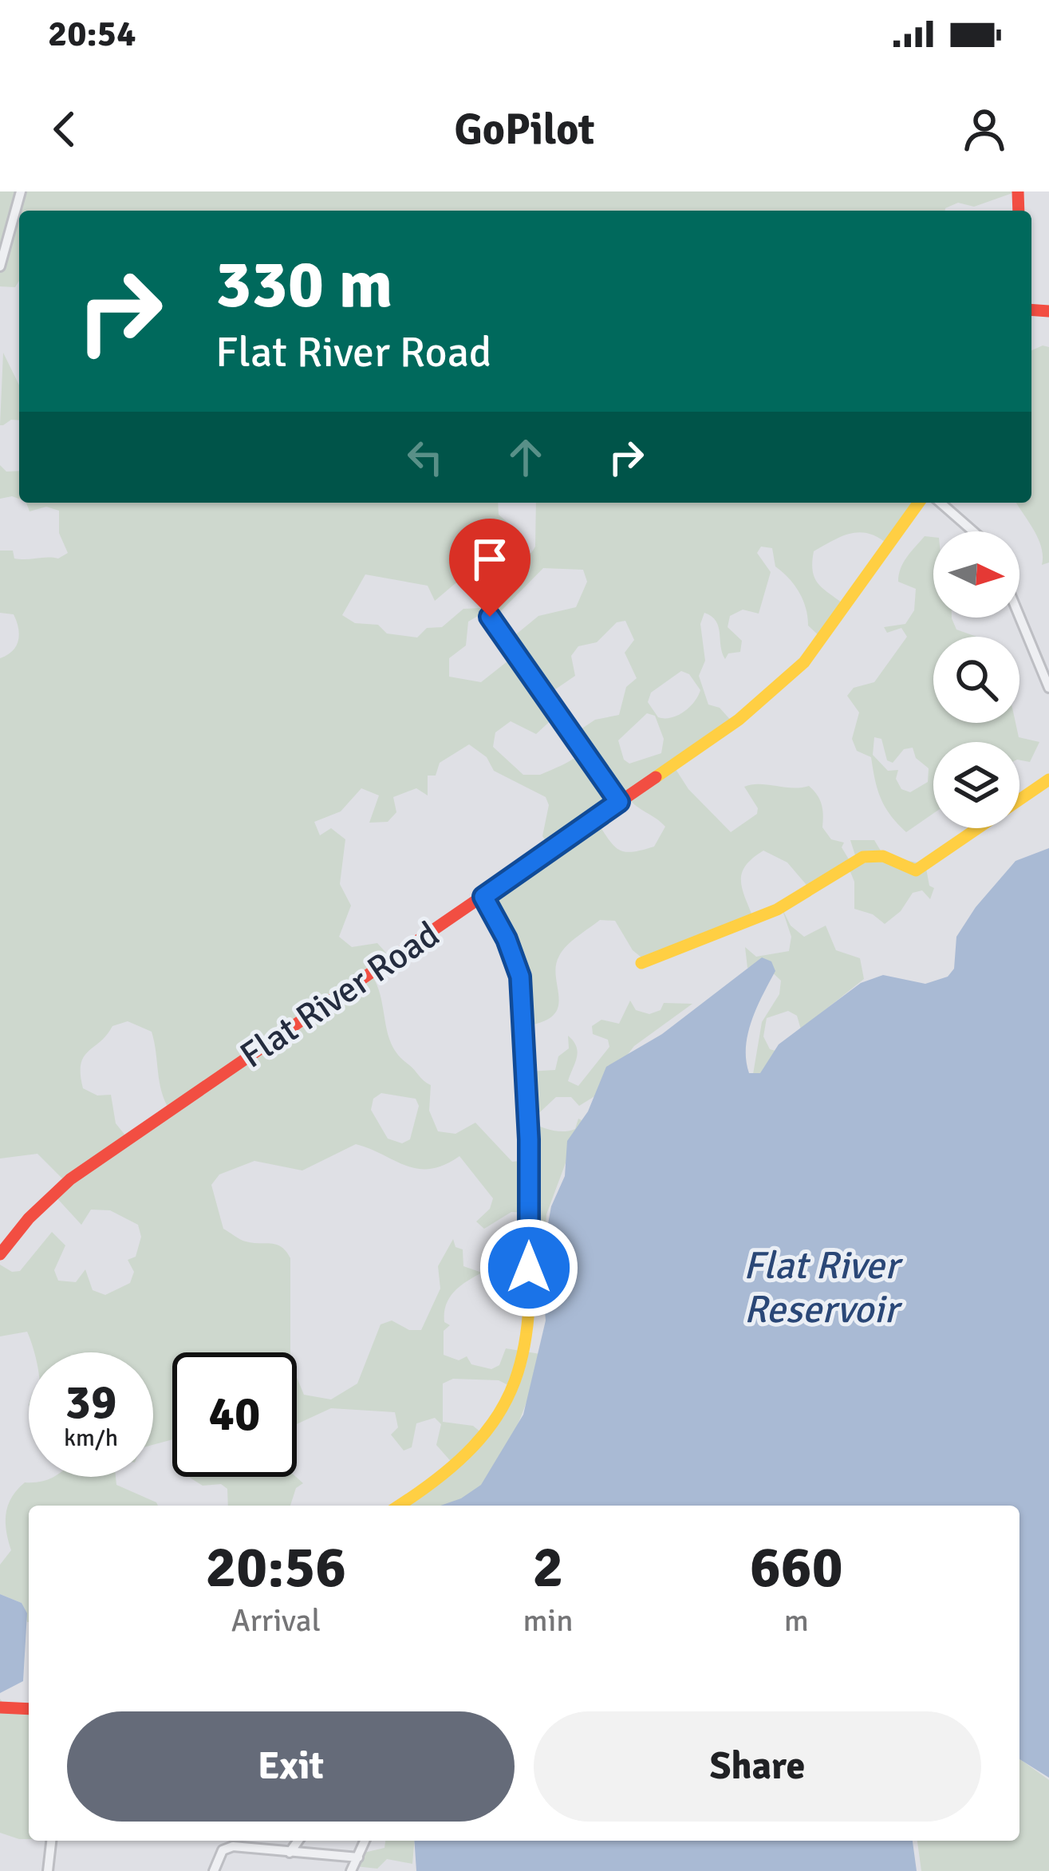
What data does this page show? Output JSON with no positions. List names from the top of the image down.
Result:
{
  "streets": {
    "main road": ["Flat River Road"]
  },
  "water": ["Flat River Reservoir"],
  "north": "right",
  "page": {
    "status": "20:54",
    "header": "GoPilot",
    "turn": ["330 m", "Flat River Road"],
    "speed": "39 km/h",
    "limit": "40",
    "eta": [
      "20:56",
      "Arrival",
      "2",
      "min",
      "660",
      "m"
    ],
    "buttons": ["Exit", "Share"]
  }
}
